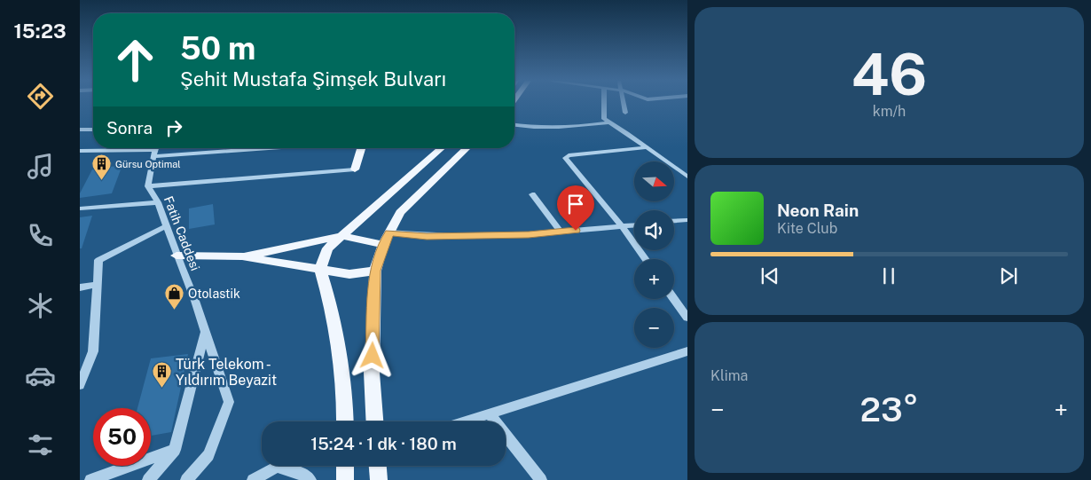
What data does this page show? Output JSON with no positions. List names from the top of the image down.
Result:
{
  "streets": {
    "street": ["Fatih Caddesi"]
  },
  "places": {
    "building": ["Gürsu Optimal", "Türk Telekom - Yıldırım Beyazit"],
    "shop": ["Otolastik"]
  },
  "north": "right",
  "page": {
    "tabs": "15:23",
    "tile": [
      ["46", "km/h"],
      "Klima"
    ],
    "turn": ["50 m", "Şehit Mustafa Şimşek Bulvarı"],
    "then": "Sonra",
    "map_buttons": ["+", "−"],
    "song": ["Neon Rain", "Kite Club"],
    "heat": ["−", "23°", "+"],
    "limit": "50",
    "trip": "15:24 · 1 dk · 180 m"
  }
}
